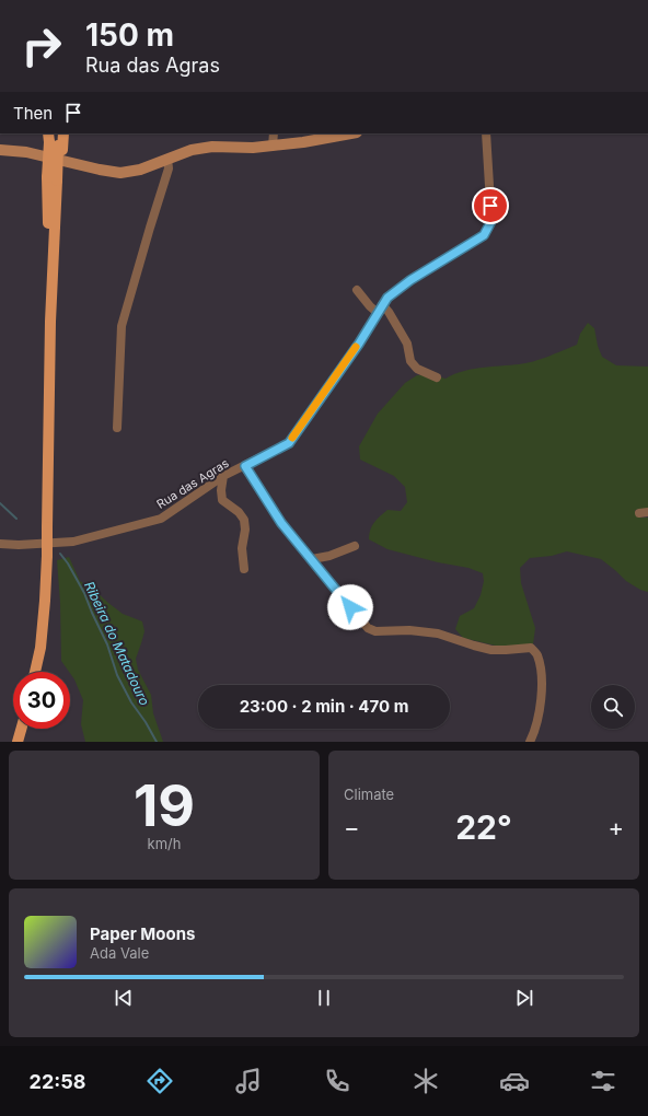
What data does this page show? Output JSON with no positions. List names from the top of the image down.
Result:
{
  "streets": {
    "street": ["Rua das Agras"]
  },
  "water": ["Ribeira do Matadouro"],
  "page": {
    "turn": ["150 m", "Rua das Agras"],
    "then": "Then",
    "limit": "30",
    "trip": "23:00 · 2 min · 470 m",
    "tile": [
      ["19", "km/h"],
      "Climate"
    ],
    "heat": ["−", "22°", "+"],
    "song": ["Paper Moons", "Ada Vale"],
    "tabs": "22:58"
  }
}
